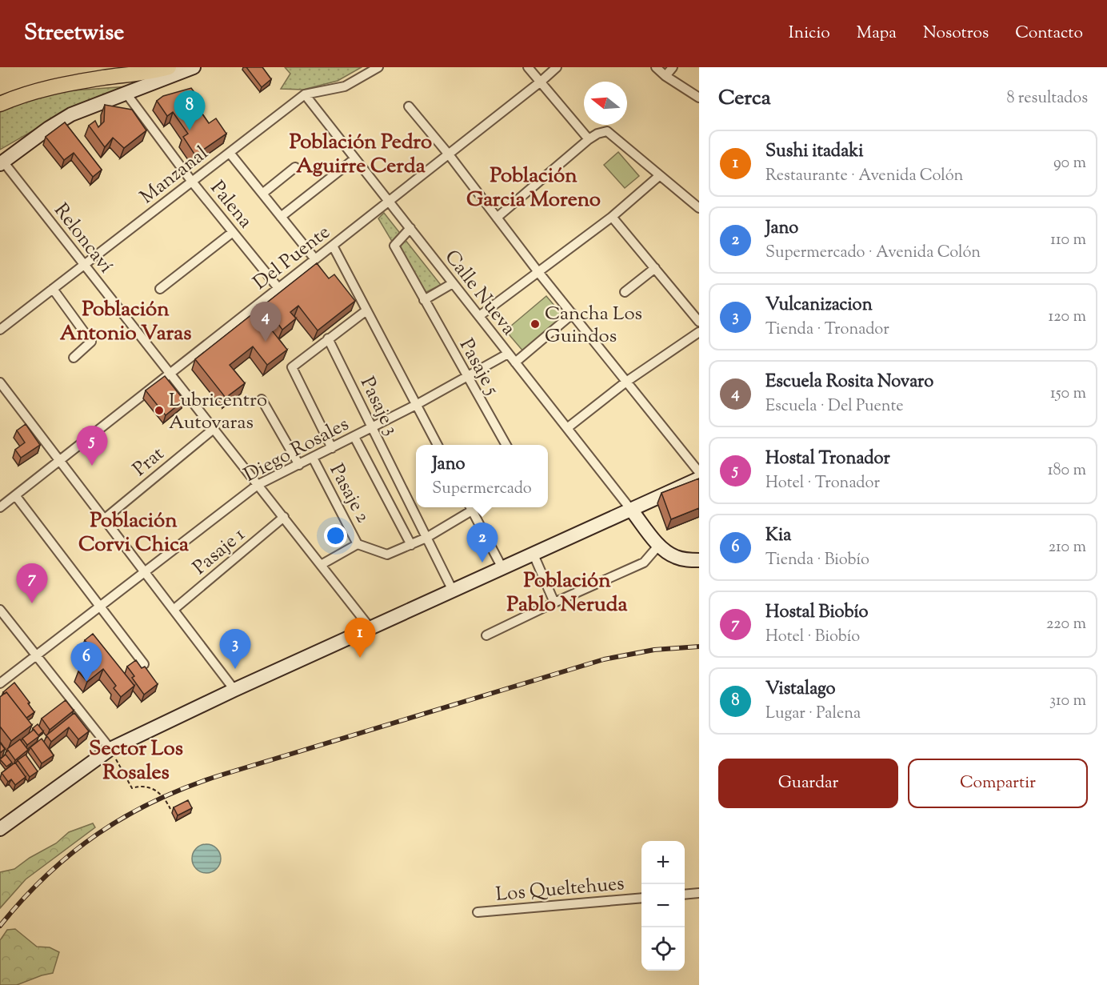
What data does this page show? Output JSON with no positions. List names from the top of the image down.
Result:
{
  "streets": {
    "street": [
      "Manzanal",
      "Palena",
      "Reloncaví",
      "Del Puente",
      "Calle Nueva",
      "Pasaje 5",
      "Pasaje 3",
      "Diego Rosales",
      "Prat",
      "Pasaje 2",
      "Pasaje 1",
      "Los Queltehues"
    ]
  },
  "crossings": [
    ["Manzanal", "Palena"],
    ["Manzanal", "Reloncaví"],
    ["Manzanal", "Calle Nueva"],
    ["Palena", "Del Puente"],
    ["Reloncaví", "Del Puente"],
    ["Reloncaví", "Diego Rosales"],
    ["Reloncaví", "Prat"],
    ["Reloncaví", "Pasaje 1"],
    ["Del Puente", "Calle Nueva"],
    ["Calle Nueva", "Pasaje 5"],
    ["Calle Nueva", "Diego Rosales"],
    ["Pasaje 5", "Diego Rosales"],
    ["Pasaje 3", "Diego Rosales"],
    ["Diego Rosales", "Pasaje 2"]
  ],
  "districts": [
    "Población Pedro Aguirre Cerda",
    "Población Garcia Moreno",
    "Población Antonio Varas",
    "Población Corvi Chica",
    "Población Pablo Neruda",
    "Sector Los Rosales"
  ],
  "places": ["Cancha Los Guindos", "Lubricentro Autovaras"],
  "north": "left",
  "page": {
    "header": "Streetwise",
    "nav": [
      "Inicio",
      "Mapa",
      "Nosotros",
      "Contacto"
    ],
    "heading": ["Cerca", "8 resultados"],
    "pins": [
      "8",
      "4",
      "5",
      "2",
      "7",
      "1",
      "3",
      "6"
    ],
    "list": [
      {
        "mark": "1",
        "name": "Sushi itadaki",
        "note": "Restaurante · Avenida Colón",
        "value": "90 m"
      },
      {
        "mark": "2",
        "name": "Jano",
        "note": "Supermercado · Avenida Colón",
        "value": "110 m"
      },
      {
        "mark": "3",
        "name": "Vulcanizacion",
        "note": "Tienda · Tronador",
        "value": "120 m"
      },
      {
        "mark": "4",
        "name": "Escuela Rosita Novaro",
        "note": "Escuela · Del Puente",
        "value": "150 m"
      },
      {
        "mark": "5",
        "name": "Hostal Tronador",
        "note": "Hotel · Tronador",
        "value": "180 m"
      },
      {
        "mark": "6",
        "name": "Kia",
        "note": "Tienda · Biobío",
        "value": "210 m"
      },
      {
        "mark": "7",
        "name": "Hostal Biobío",
        "note": "Hotel · Biobío",
        "value": "220 m"
      },
      {
        "mark": "8",
        "name": "Vistalago",
        "note": "Lugar · Palena",
        "value": "310 m"
      }
    ],
    "popup": ["Jano", "Supermercado"],
    "buttons": ["Guardar", "Compartir"],
    "map_buttons": ["+", "−"]
  }
}
